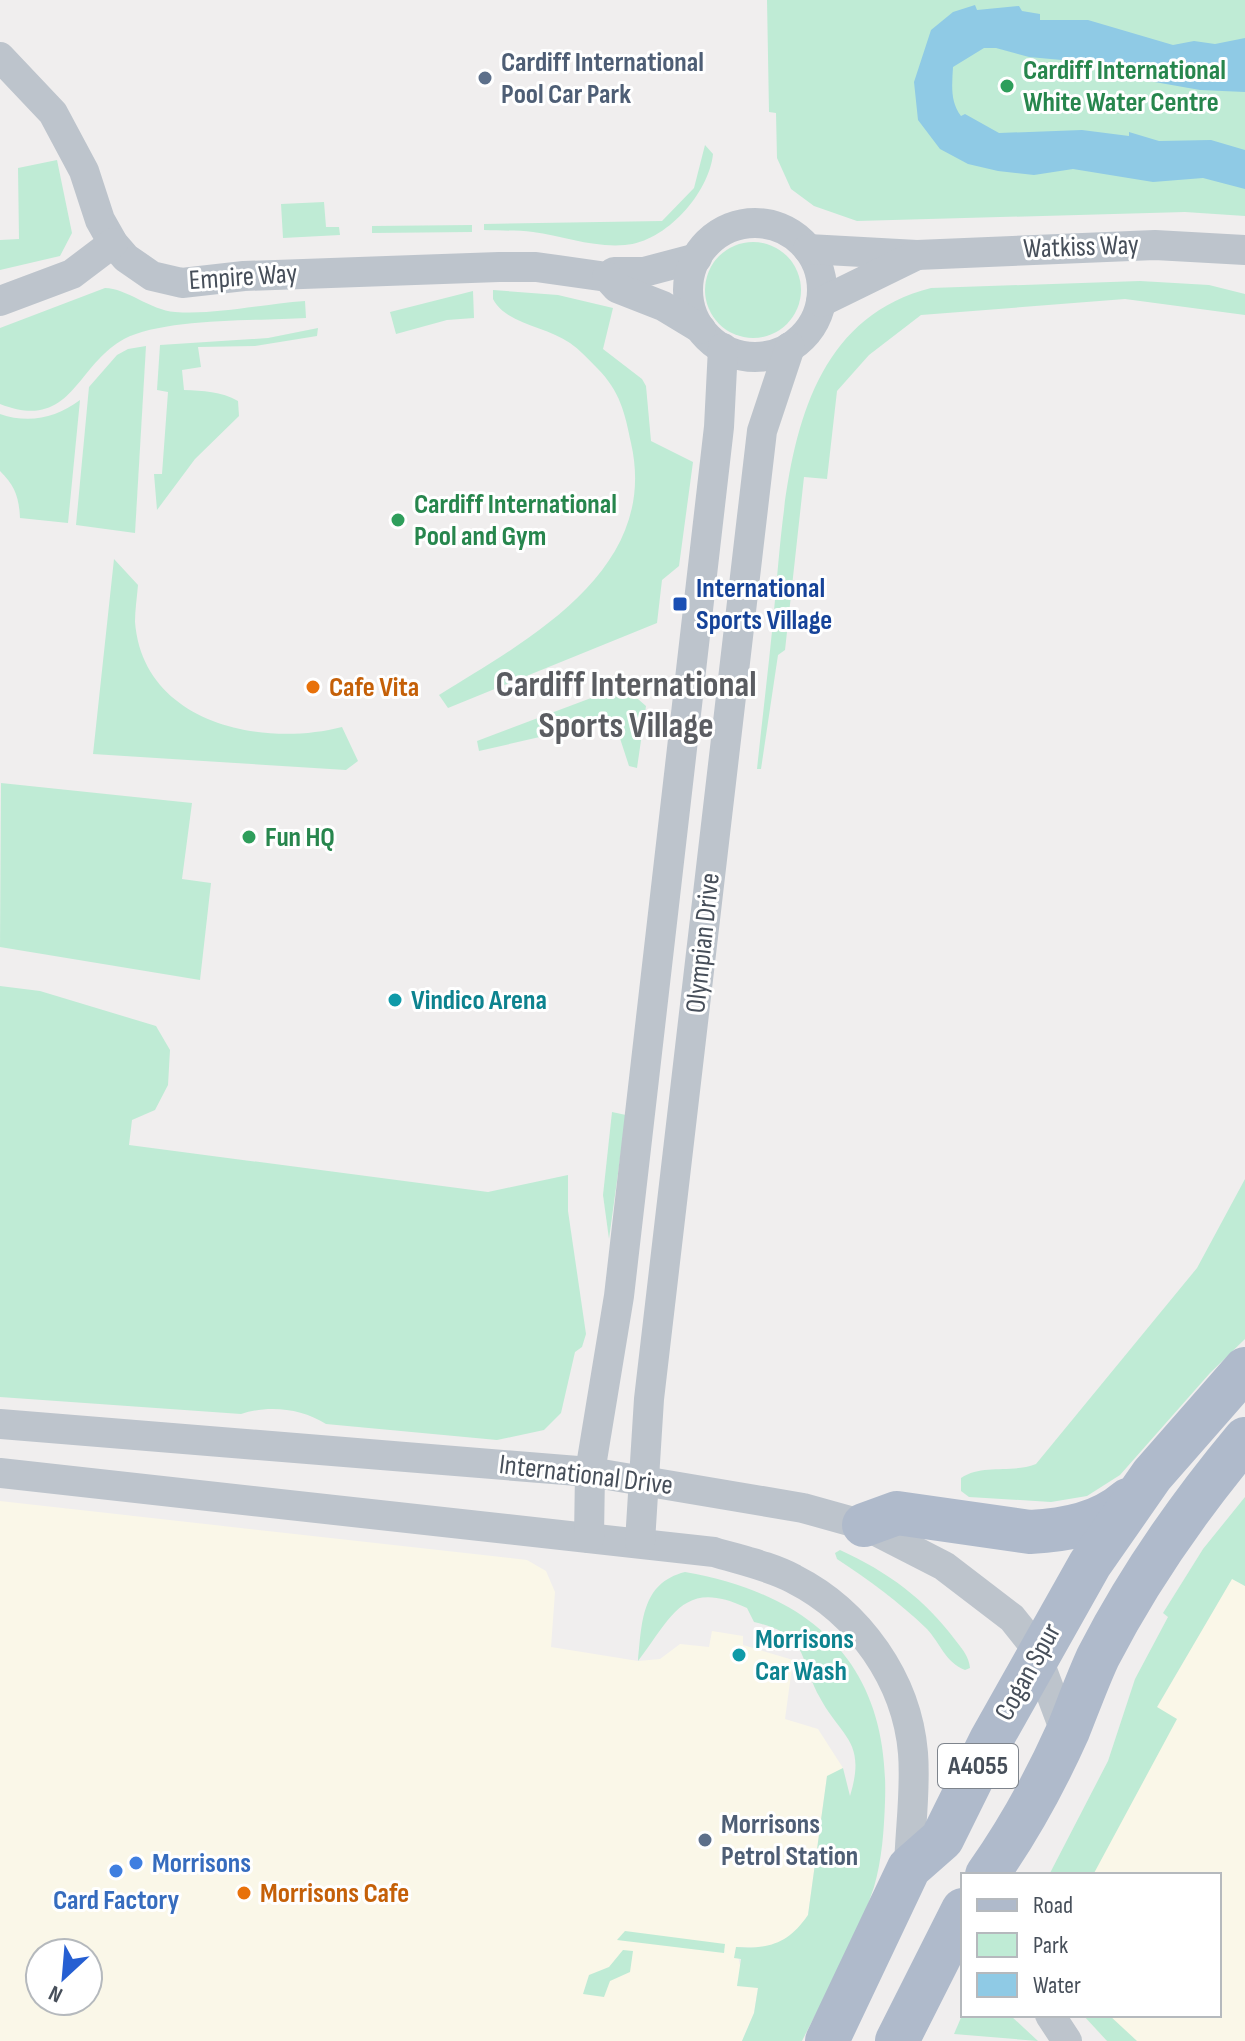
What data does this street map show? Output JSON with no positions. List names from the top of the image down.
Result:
{
  "streets": {
    "main road": ["Cogan Spur", "A4055"],
    "street": [
      "Watkiss Way",
      "Empire Way",
      "Olympian Drive",
      "International Drive"
    ]
  },
  "crossings": [
    ["Watkiss Way", "Empire Way"],
    ["Watkiss Way", "Olympian Drive"],
    ["Empire Way", "Olympian Drive"],
    ["Olympian Drive", "International Drive"],
    ["International Drive", "Cogan Spur"]
  ],
  "districts": ["Cardiff International Sports Village"],
  "places": {
    "other": [
      "Cardiff International Pool Car Park",
      "Cardiff International White Water Centre",
      "Cardiff International Pool and Gym",
      "Cafe Vita",
      "Fun HQ",
      "Vindico Arena",
      "Morrisons Car Wash",
      "Morrisons Petrol Station",
      "Morrisons",
      "Card Factory",
      "Morrisons Cafe"
    ],
    "transit": ["International Sports Village"]
  },
  "legend": ["Road", "Park", "Water"],
  "north": "bottom left"
}
